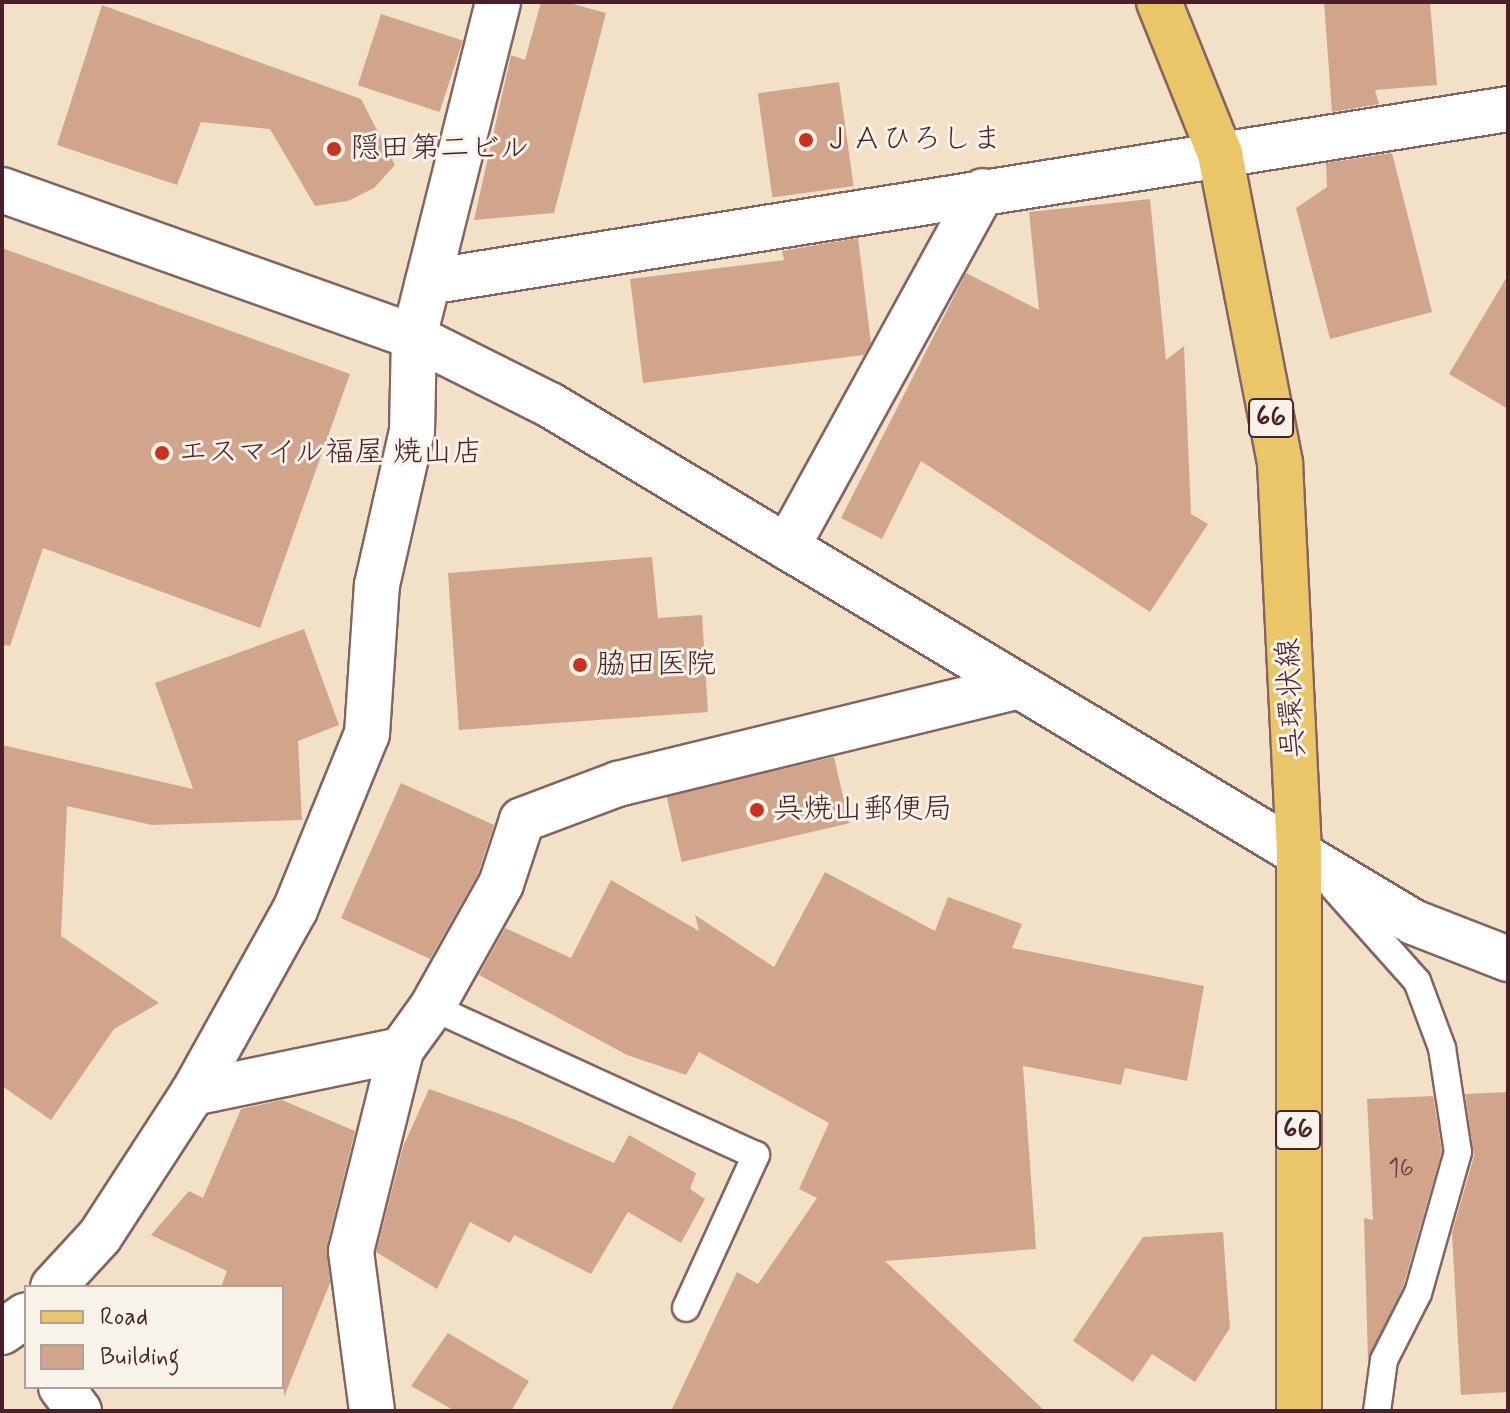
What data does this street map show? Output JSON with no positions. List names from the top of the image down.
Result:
{
  "streets": {
    "main road": ["66", "呉環状線"]
  },
  "places": [
    "ＪＡひろしま",
    "隠田第二ビル",
    "エスマイル福屋 焼山店",
    "脇田医院",
    "呉焼山郵便局"
  ],
  "house_numbers": ["16"],
  "legend": ["Road", "Building"]
}
